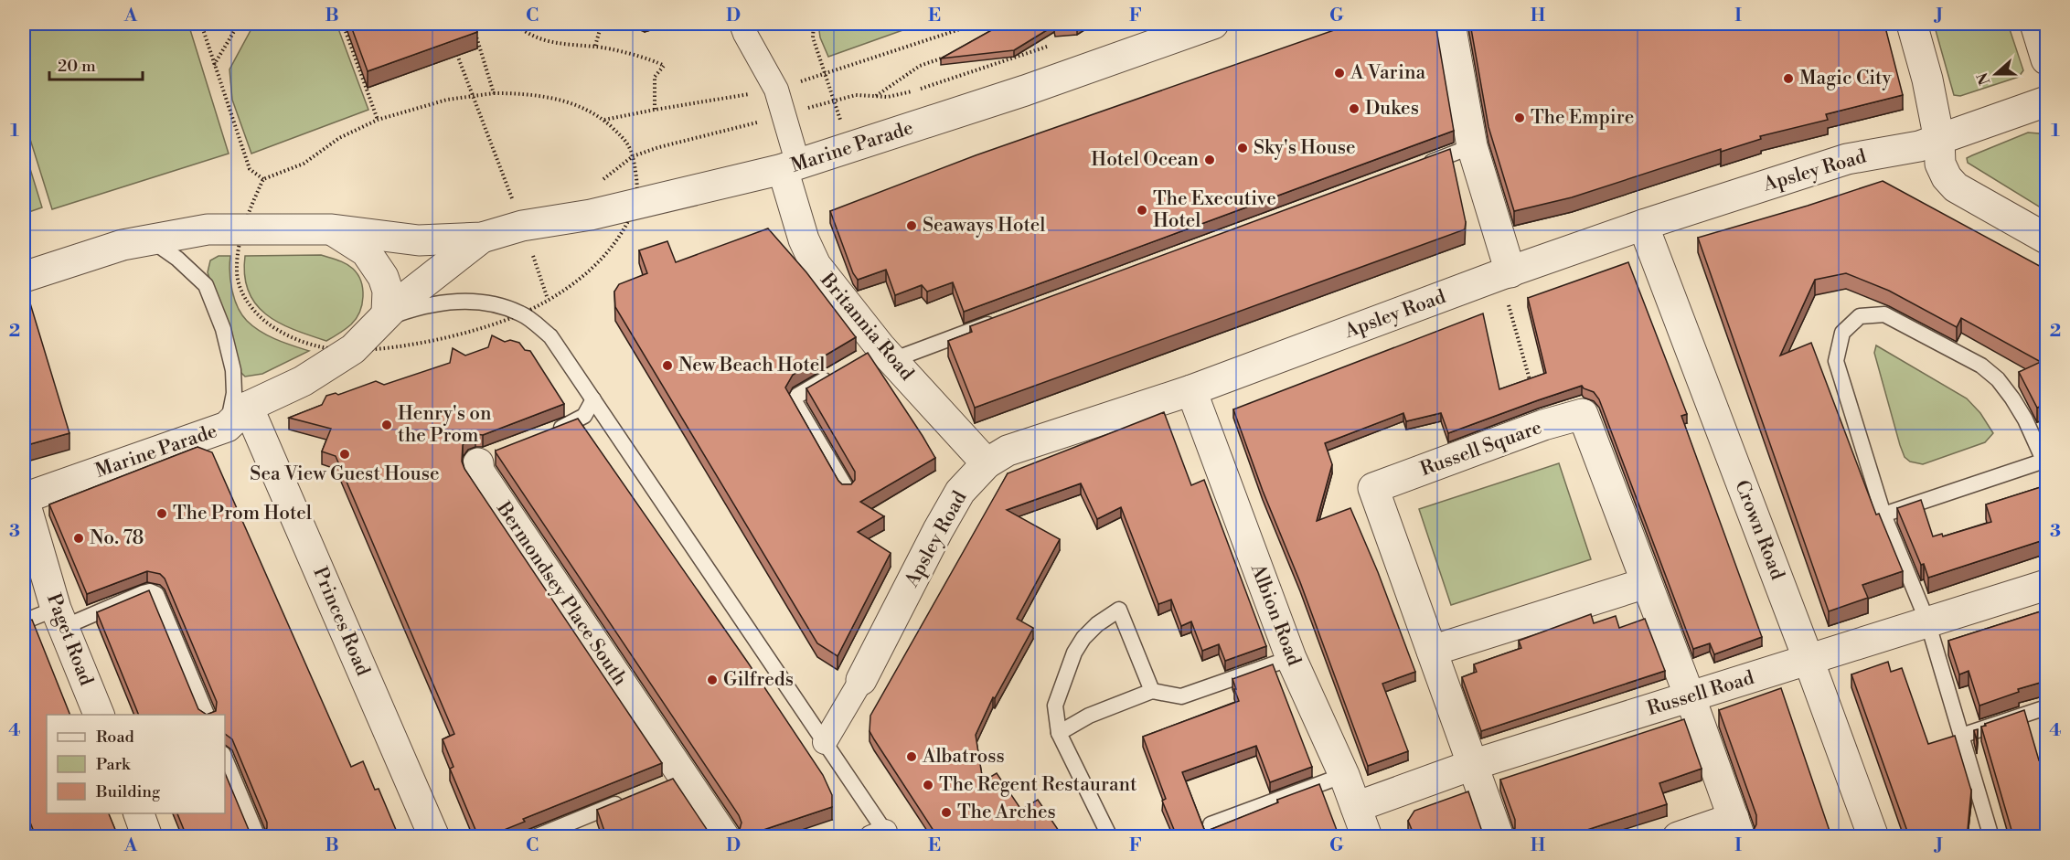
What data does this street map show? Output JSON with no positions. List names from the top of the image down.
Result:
{
  "streets": {
    "street": [
      "Marine Parade",
      "Apsley Road",
      "Britannia Road",
      "Russell Square",
      "Crown Road",
      "Bermondsey Place South",
      "Albion Road",
      "Princes Road",
      "Paget Road",
      "Russell Road"
    ]
  },
  "crossings": [
    ["Marine Parade", "Britannia Road"],
    ["Marine Parade", "Princes Road"],
    ["Marine Parade", "Paget Road"],
    ["Apsley Road", "Britannia Road"],
    ["Apsley Road", "Crown Road"],
    ["Apsley Road", "Albion Road"],
    ["Russell Square", "Russell Road"],
    ["Crown Road", "Russell Road"],
    ["Albion Road", "Russell Road"]
  ],
  "places": [
    "A Varina",
    "Magic City",
    "Dukes",
    "The Empire",
    "Sky's House",
    "Hotel Ocean",
    "The Executive Hotel",
    "Seaways Hotel",
    "New Beach Hotel",
    "Henry's on the Prom",
    "Sea View Guest House",
    "The Prom Hotel",
    "No. 78",
    "Gilfreds",
    "Albatross",
    "The Regent Restaurant",
    "The Arches"
  ],
  "legend": ["Road", "Park", "Building"],
  "scale_bar": "20 m",
  "north": "left",
  "grid": {
    "columns": [
      "A",
      "B",
      "C",
      "D",
      "E",
      "F",
      "G",
      "H",
      "I",
      "J"
    ],
    "rows": [
      "1",
      "2",
      "3",
      "4"
    ]
  }
}
